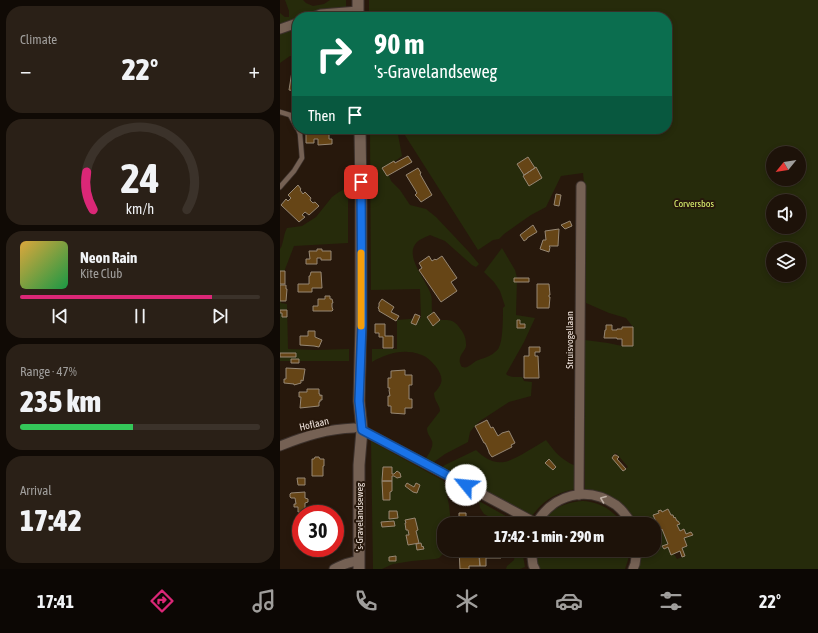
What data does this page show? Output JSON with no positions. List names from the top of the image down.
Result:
{
  "streets": {
    "street": ["Struisvogellaan", "Hoflaan", "'s-Gravelandseweg"]
  },
  "crossings": [
    ["Hoflaan", "'s-Gravelandseweg"]
  ],
  "parks": ["Corversbos"],
  "north": "bottom left",
  "page": {
    "tile": [
      "Climate",
      ["Range · 47%", "235 km"],
      ["Arrival", "17:42"]
    ],
    "turn": ["90 m", "'s-Gravelandseweg"],
    "heat": ["−", "22°", "+"],
    "then": "Then",
    "song": ["Neon Rain", "Kite Club"],
    "limit": "30",
    "trip": "17:42 · 1 min · 290 m",
    "tabs": ["17:41", "22°"],
    "gauge": ["24", "km/h"]
  }
}
